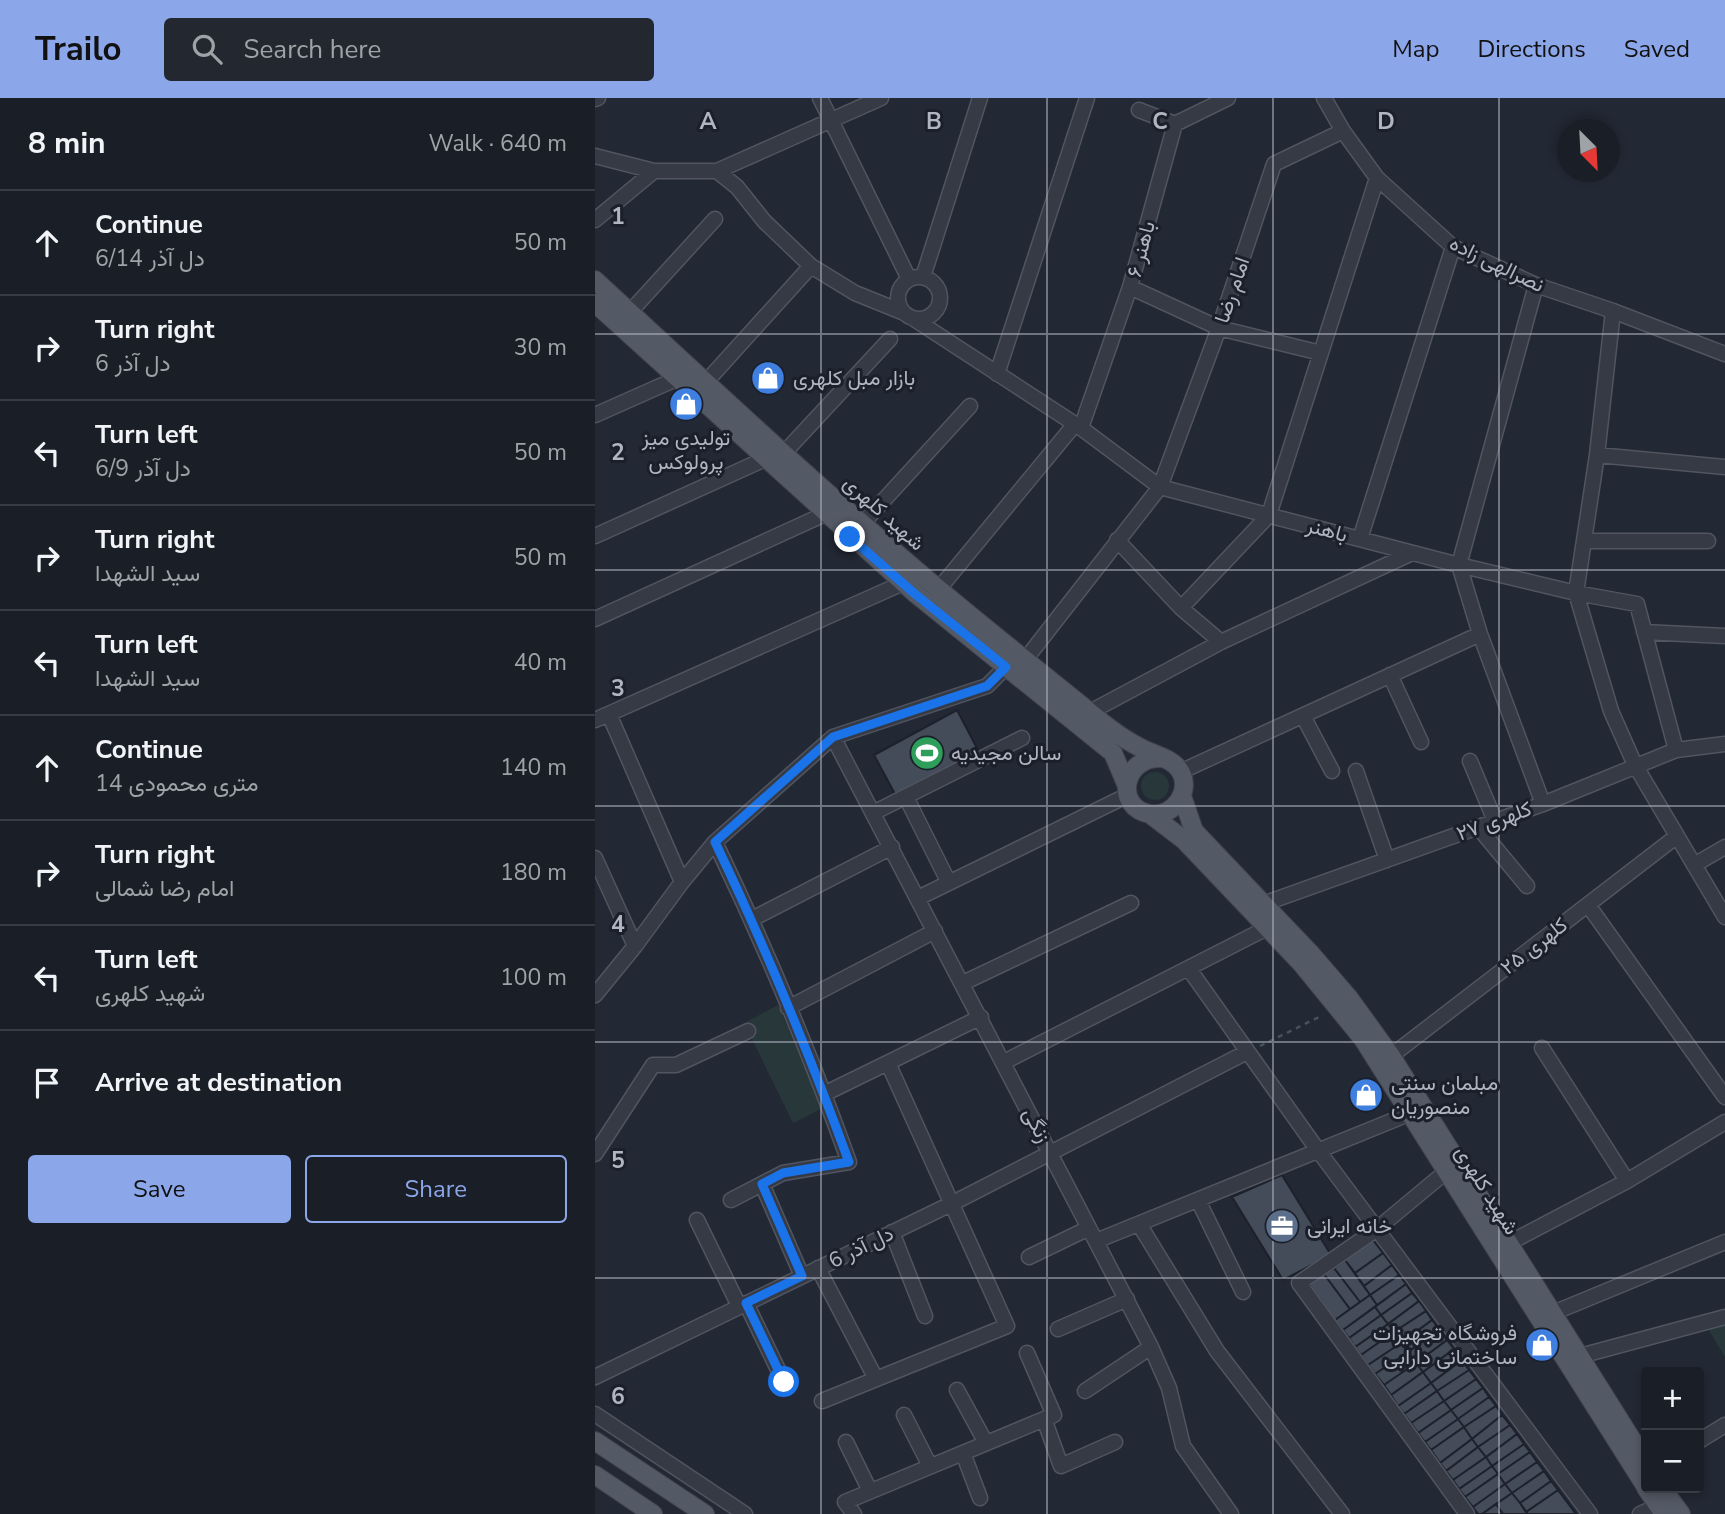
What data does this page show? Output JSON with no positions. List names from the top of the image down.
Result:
{
  "streets": {
    "main road": ["شهید کلهری"],
    "street": [
      "باهنر ۶",
      "نصرالهی زاده",
      "امام رضا",
      "باهنر",
      "کلهری ۲۷",
      "کلهری ۲۵",
      "زنگی",
      "دل آذر 6"
    ]
  },
  "crossings": [
    ["باهنر ۶", "باهنر"],
    ["نصرالهی زاده", "امام رضا"],
    ["امام رضا", "شهید کلهری"],
    ["امام رضا", "باهنر"],
    ["شهید کلهری", "کلهری ۲۷"],
    ["شهید کلهری", "کلهری ۲۵"],
    ["باهنر", "کلهری ۲۷"],
    ["زنگی", "دل آذر 6"]
  ],
  "places": {
    "shop": [
      "بازار مبل کلهری",
      "تولیدی میز پرولوکس",
      "مبلمان سنتی منصوریان",
      "فروشگاه تجهیزات ساختمانی دارابی"
    ],
    "sports": ["سالن مجیدیه"],
    "office": ["خانه ایرانی"]
  },
  "north": "bottom right",
  "page": {
    "header": "Trailo",
    "search": "Search here",
    "nav": ["Map", "Directions", "Saved"],
    "heading": ["8 min", "Walk · 640 m"],
    "list": [
      ["Continue", "دل آذر 6/14", "50 m"],
      ["Turn right", "دل آذر 6", "30 m"],
      ["Turn left", "دل آذر 6/9", "50 m"],
      ["Turn right", "سید الشهدا", "50 m"],
      ["Turn left", "سید الشهدا", "40 m"],
      ["Continue", "14 متری محمودی", "140 m"],
      ["Turn right", "امام رضا شمالی", "180 m"],
      ["Turn left", "شهید کلهری", "100 m"],
      "Arrive at destination"
    ],
    "buttons": ["Save", "Share"],
    "map_buttons": ["+", "−"]
  },
  "grid": {
    "columns": [
      "A",
      "B",
      "C",
      "D"
    ],
    "rows": [
      "1",
      "2",
      "3",
      "4",
      "5",
      "6"
    ]
  }
}
